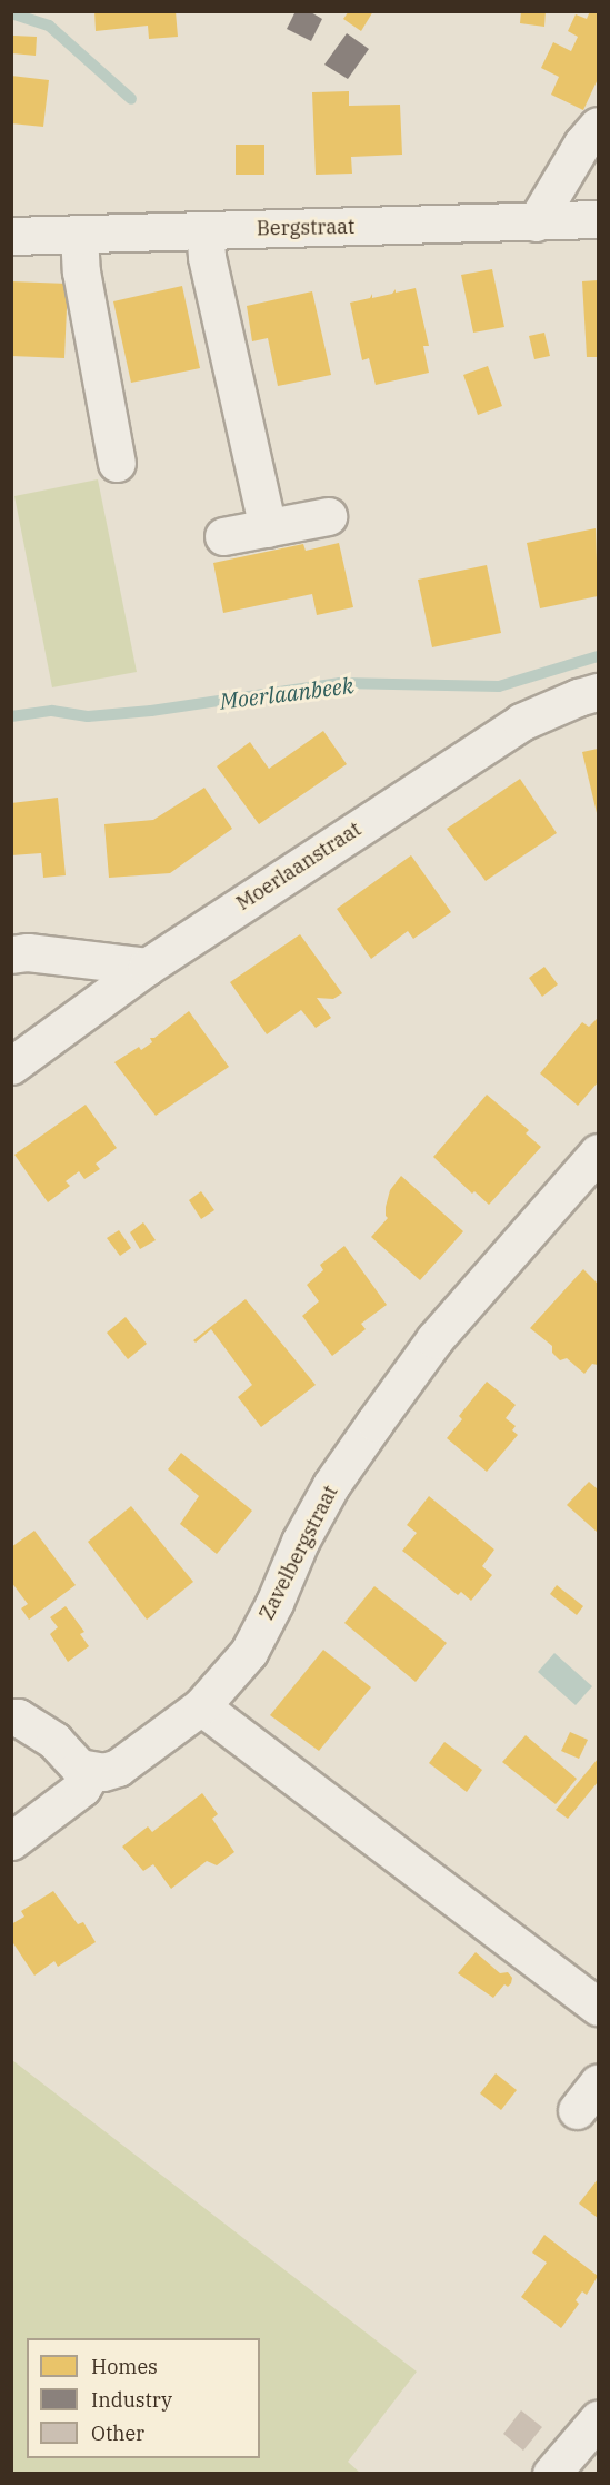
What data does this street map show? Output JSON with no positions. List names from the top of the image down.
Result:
{
  "streets": {
    "street": ["Bergstraat", "Moerlaanstraat", "Zavelbergstraat"]
  },
  "water": ["Moerlaanbeek"],
  "legend": ["Homes", "Industry", "Other"]
}
